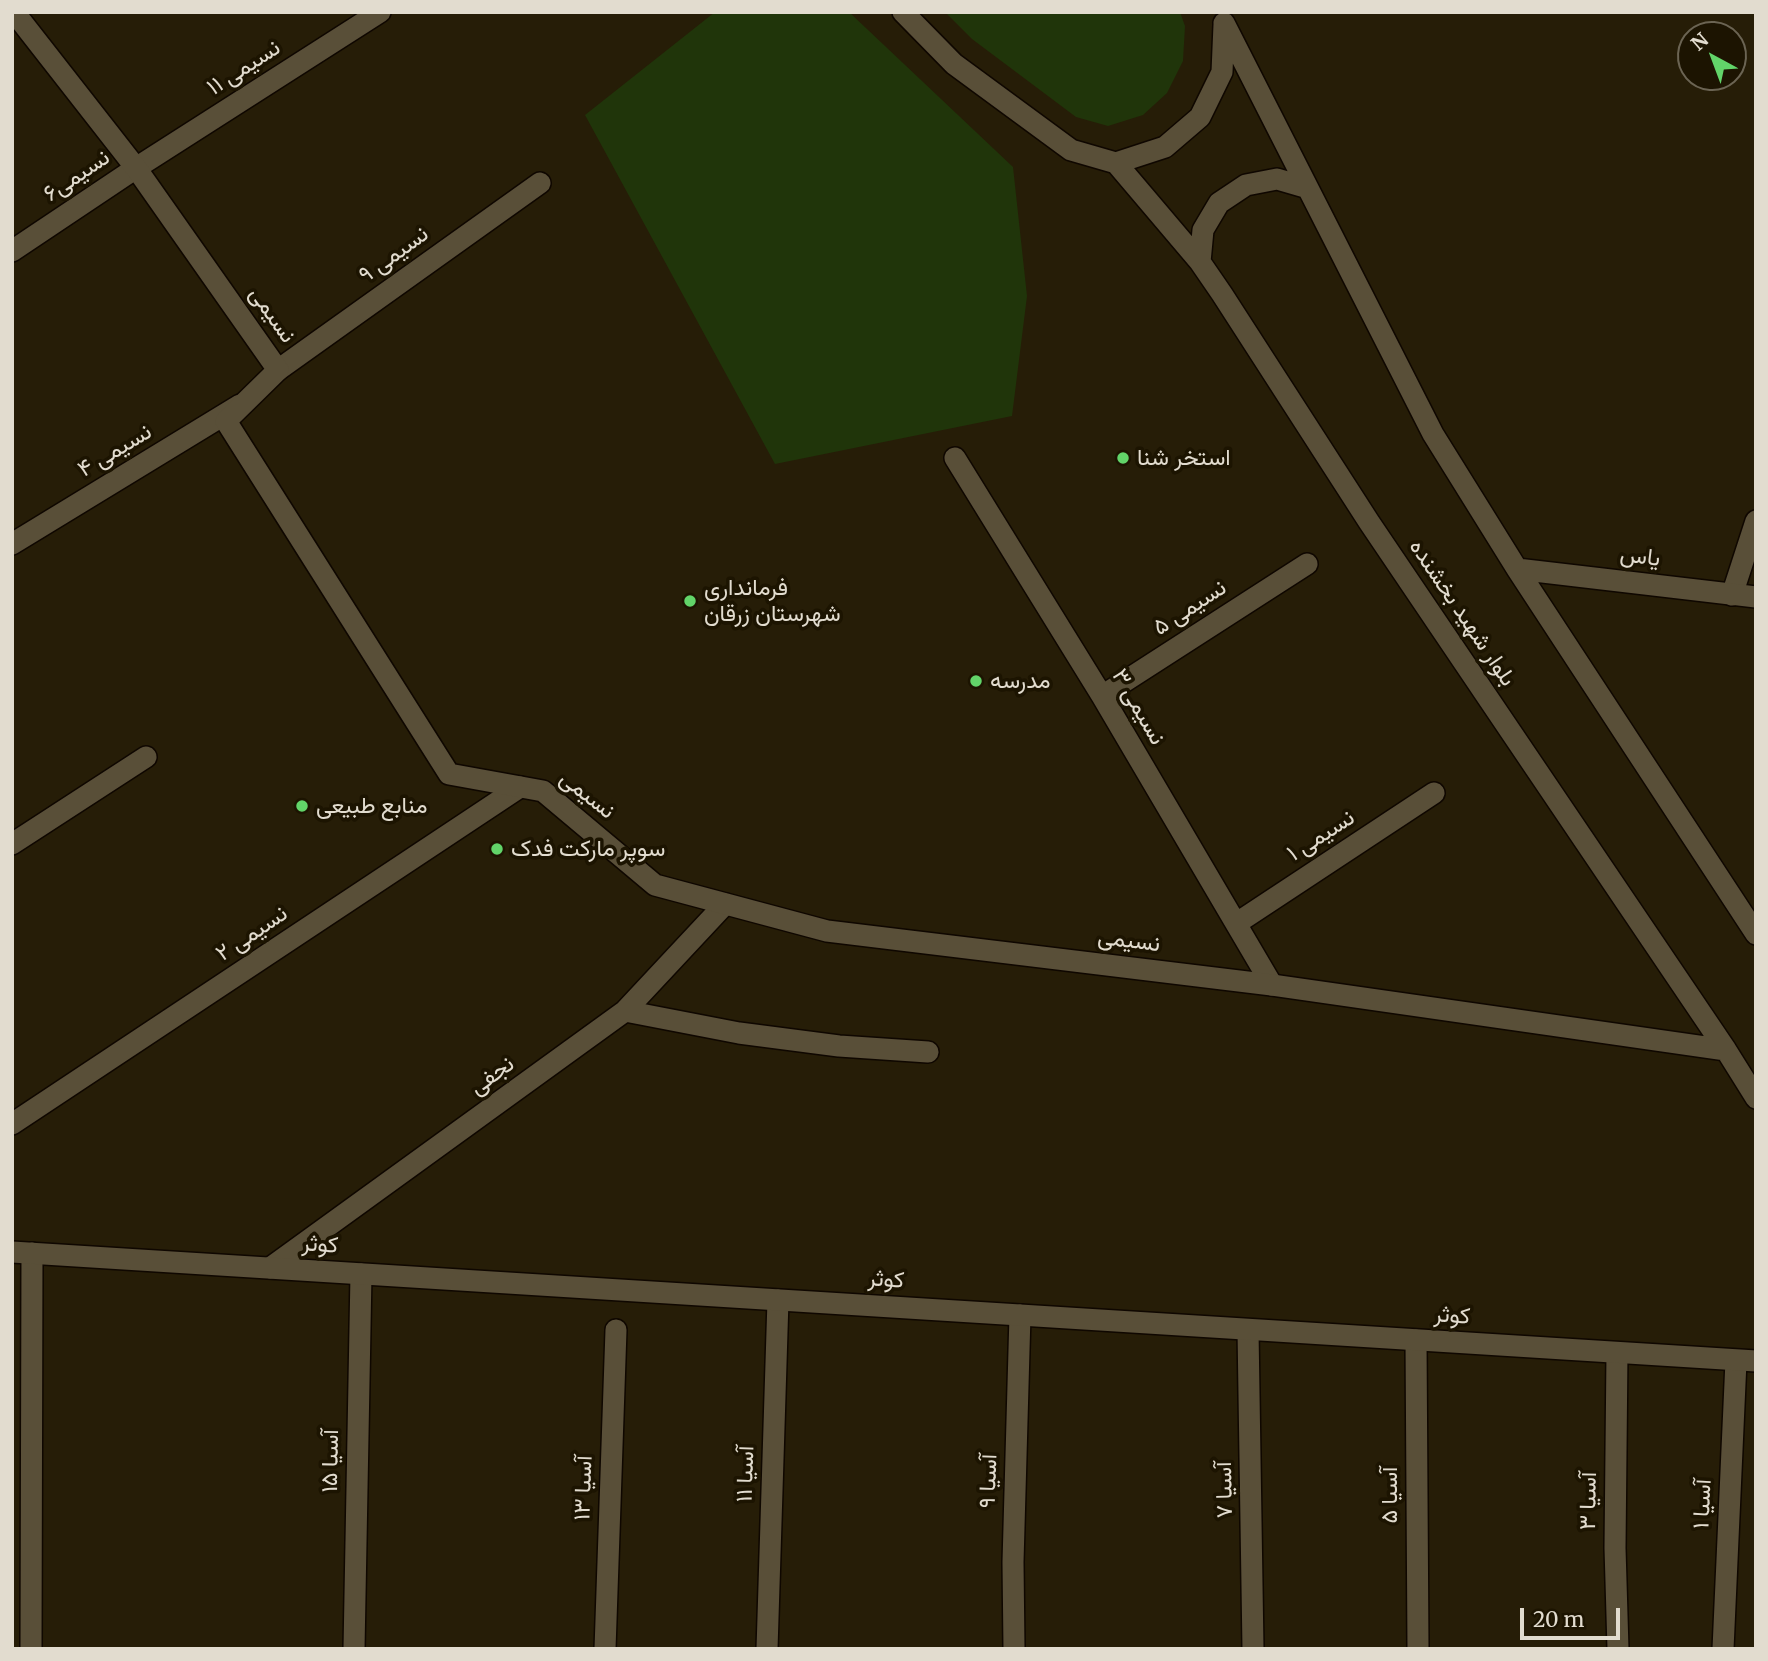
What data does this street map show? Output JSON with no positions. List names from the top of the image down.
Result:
{
  "streets": {
    "street": [
      "نسیمی ۱۱",
      "نسیمی۶",
      "نسیمی ۹",
      "نسیمی",
      "نسیمی ۴",
      "یاس",
      "نسیمی ۵",
      "بلوار شهید بخشنده",
      "نسیمی ۳",
      "نسیمی ۱",
      "نسیمی ۲",
      "نجفی",
      "کوثر",
      "آسیا ۱۵",
      "آسیا ۱۱",
      "آسیا ۹",
      "آسیا ۱۳",
      "آسیا ۷",
      "آسیا ۵",
      "آسیا ۳",
      "آسیا ۱"
    ]
  },
  "crossings": [
    ["نسیمی ۱۱", "نسیمی۶"],
    ["نسیمی ۱۱", "نسیمی"],
    ["نسیمی۶", "نسیمی"],
    ["نسیمی ۹", "نسیمی"],
    ["نسیمی", "نسیمی ۴"],
    ["نسیمی", "بلوار شهید بخشنده"],
    ["نسیمی", "نسیمی ۳"],
    ["نسیمی", "نسیمی ۲"],
    ["نسیمی", "نجفی"],
    ["نسیمی ۵", "نسیمی ۳"],
    ["نسیمی ۳", "نسیمی ۱"],
    ["نجفی", "کوثر"],
    ["کوثر", "آسیا ۱۵"],
    ["کوثر", "آسیا ۱۱"],
    ["کوثر", "آسیا ۹"],
    ["کوثر", "آسیا ۷"],
    ["کوثر", "آسیا ۵"],
    ["کوثر", "آسیا ۳"],
    ["کوثر", "آسیا ۱"]
  ],
  "places": [
    "استخر شنا",
    "فرمانداری شهرستان زرقان",
    "مدرسه",
    "منابع طبیعی",
    "سوپر مارکت فدک"
  ],
  "scale_bar": "20 m",
  "north": "top left"
}
